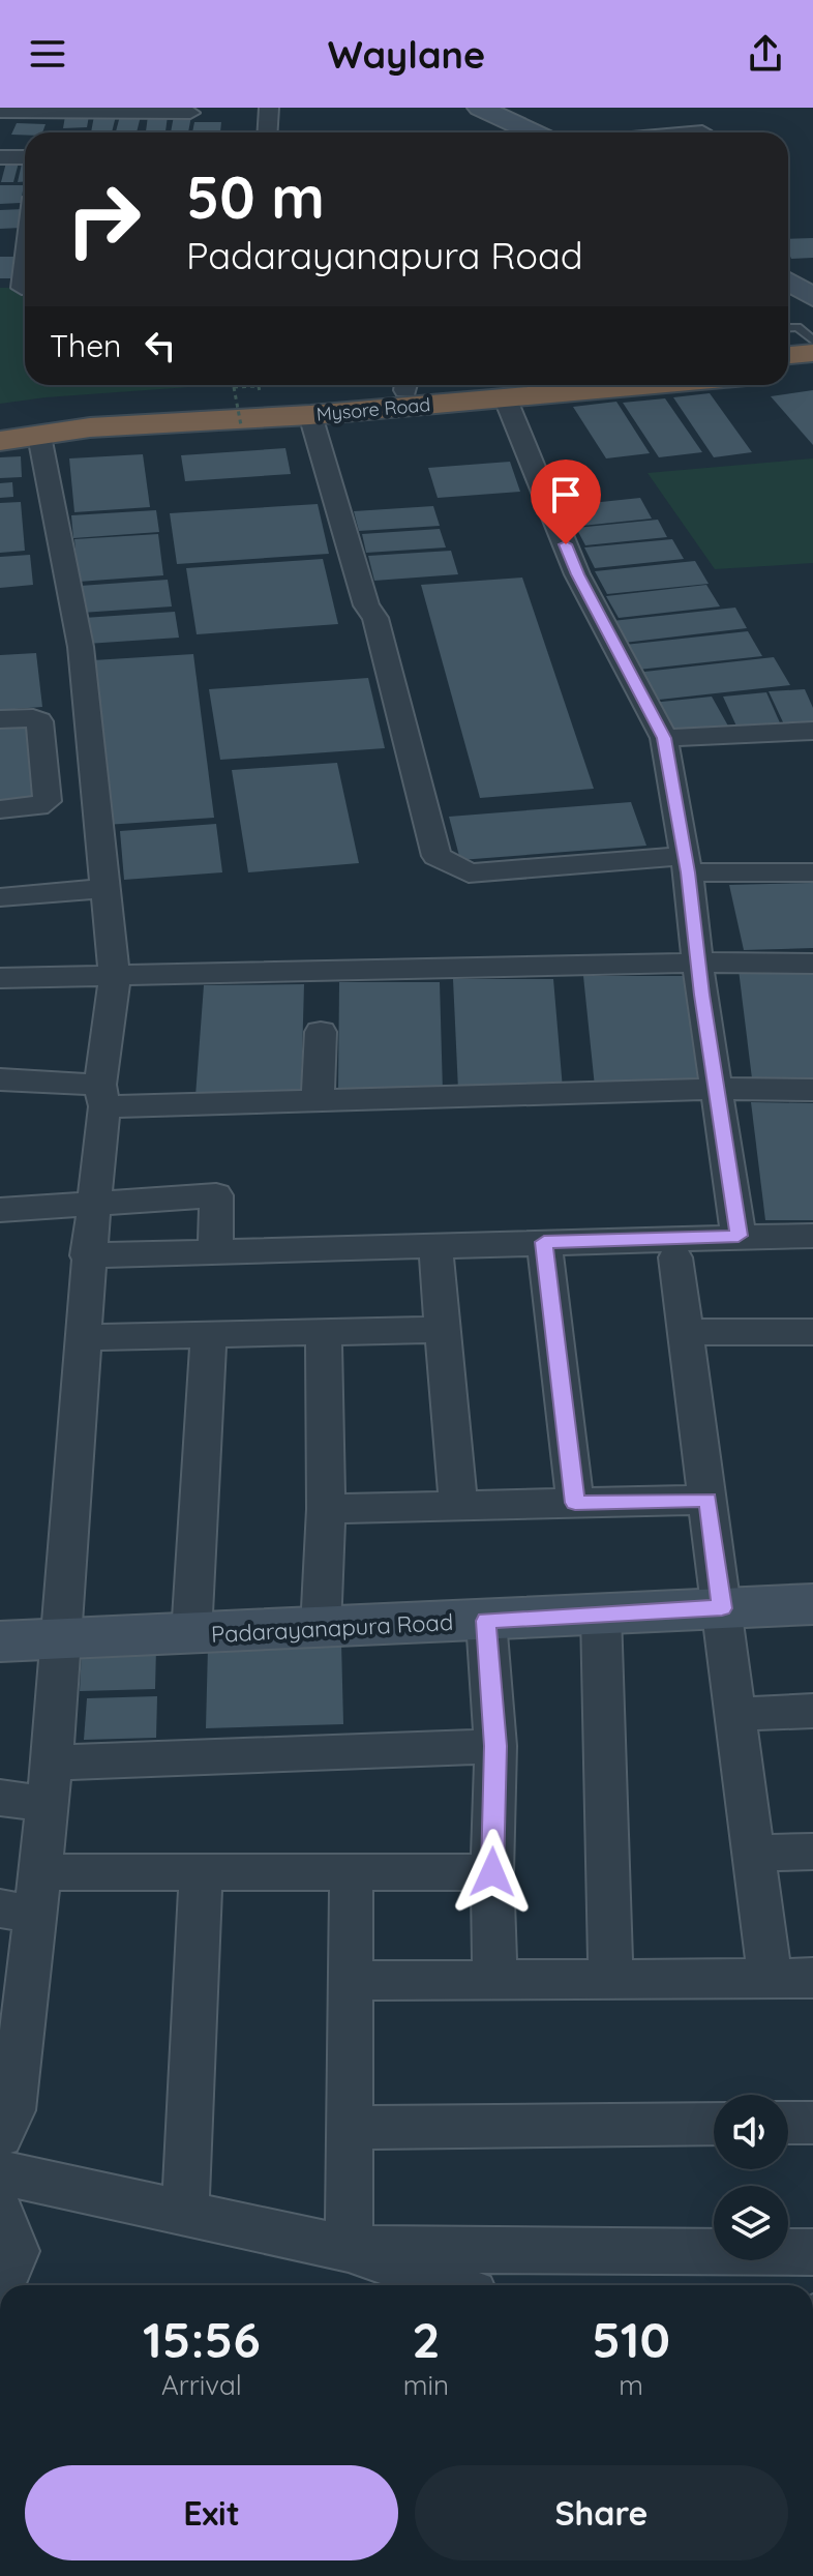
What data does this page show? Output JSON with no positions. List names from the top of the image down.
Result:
{
  "streets": {
    "highway": ["Mysore Road"],
    "street": ["Padarayanapura Road"]
  },
  "page": {
    "header": "Waylane",
    "turn": ["50 m", "Padarayanapura Road"],
    "then": "Then",
    "eta": [
      "15:56",
      "Arrival",
      "2",
      "min",
      "510",
      "m"
    ],
    "buttons": ["Exit", "Share"]
  }
}
